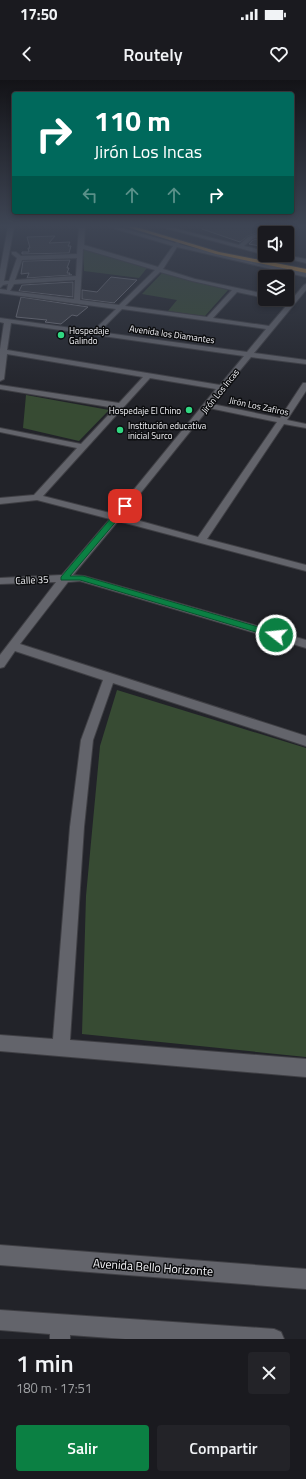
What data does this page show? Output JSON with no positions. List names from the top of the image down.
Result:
{
  "streets": {
    "street": [
      "Avenida los Diamantes",
      "Jirón Los Incas",
      "Jirón Los Zafiros",
      "Calle 35",
      "Avenida Bello Horizonte"
    ]
  },
  "crossings": [
    ["Avenida los Diamantes", "Jirón Los Incas"],
    ["Jirón Los Incas", "Jirón Los Zafiros"],
    ["Jirón Los Incas", "Calle 35"]
  ],
  "places": ["Hospedaje Galindo", "Hospedaje El Chino", "Institución educativa inicial Surco"],
  "page": {
    "status": "17:50",
    "header": "Routely",
    "turn": ["110 m", "Jirón Los Incas"],
    "heading": ["1 min", "180 m · 17:51"],
    "buttons": ["Salir", "Compartir"]
  }
}
